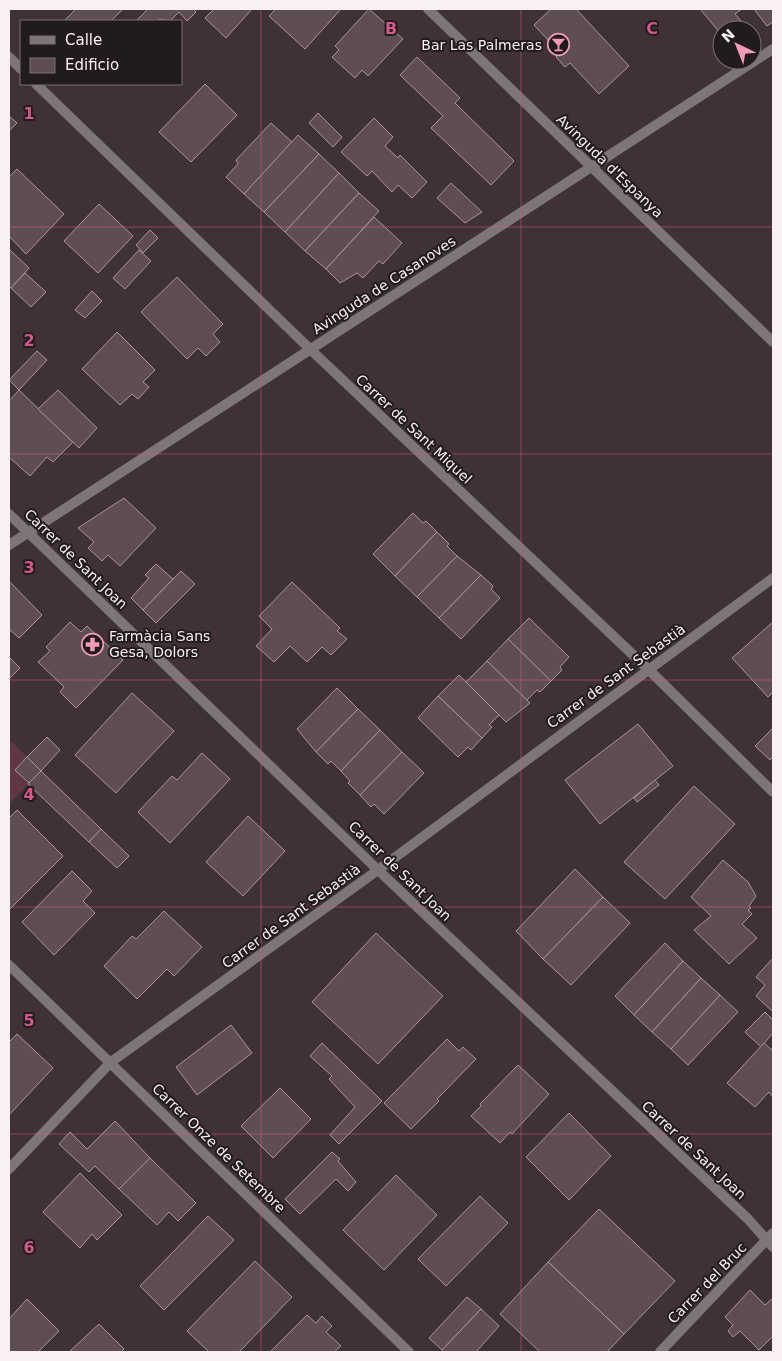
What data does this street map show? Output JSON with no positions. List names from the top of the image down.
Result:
{
  "streets": {
    "street": [
      "Avinguda d'Espanya",
      "Avinguda de Casanoves",
      "Carrer de Sant Miquel",
      "Carrer de Sant Joan",
      "Carrer de Sant Sebastià",
      "Carrer Onze de Setembre",
      "Carrer del Bruc"
    ]
  },
  "crossings": [
    ["Avinguda d'Espanya", "Avinguda de Casanoves"],
    ["Avinguda de Casanoves", "Carrer de Sant Miquel"],
    ["Avinguda de Casanoves", "Carrer de Sant Joan"],
    ["Carrer de Sant Miquel", "Carrer de Sant Sebastià"],
    ["Carrer de Sant Joan", "Carrer de Sant Sebastià"],
    ["Carrer de Sant Joan", "Carrer del Bruc"],
    ["Carrer de Sant Sebastià", "Carrer Onze de Setembre"]
  ],
  "places": {
    "bar": ["Bar Las Palmeras"],
    "pharmacy": ["Farmàcia Sans Gesa, Dolors"]
  },
  "legend": ["Calle", "Edificio"],
  "north": "top left",
  "grid": {
    "columns": ["B", "C"],
    "rows": [
      "1",
      "2",
      "3",
      "4",
      "5",
      "6"
    ]
  }
}
